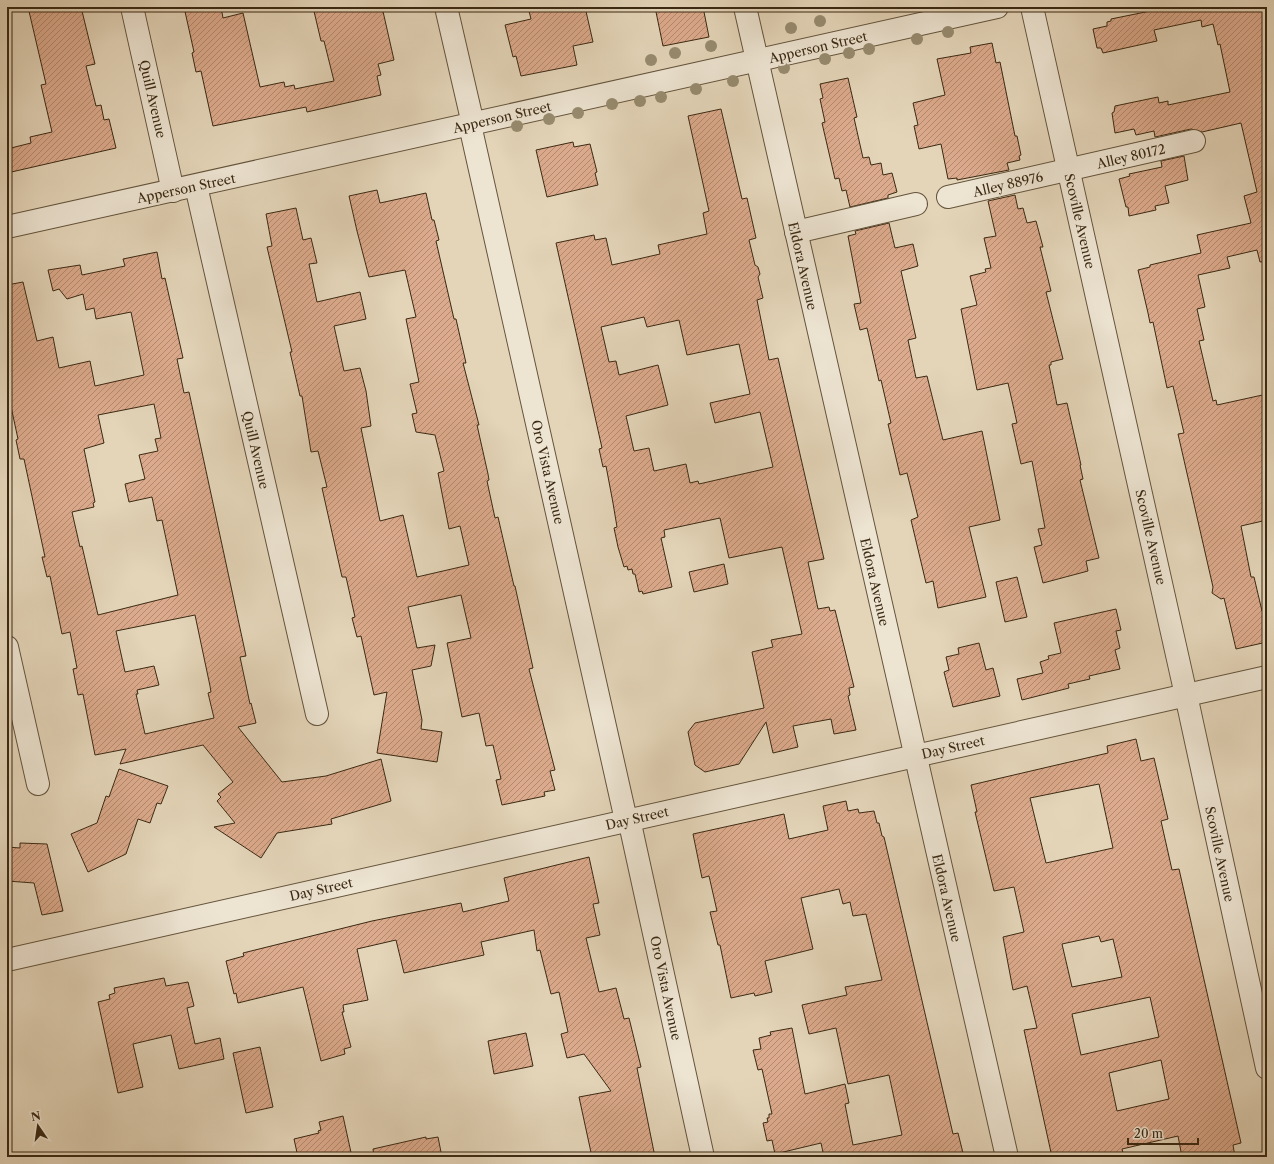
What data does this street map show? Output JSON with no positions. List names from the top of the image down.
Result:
{
  "streets": {
    "street": [
      "Apperson Street",
      "Quill Avenue",
      "Alley 80172",
      "Alley 88976",
      "Scoville Avenue",
      "Eldora Avenue",
      "Oro Vista Avenue",
      "Day Street"
    ]
  },
  "crossings": [
    ["Apperson Street", "Quill Avenue"],
    ["Apperson Street", "Eldora Avenue"],
    ["Apperson Street", "Oro Vista Avenue"],
    ["Alley 80172", "Alley 88976"],
    ["Alley 80172", "Scoville Avenue"],
    ["Alley 88976", "Scoville Avenue"],
    ["Scoville Avenue", "Day Street"],
    ["Eldora Avenue", "Day Street"],
    ["Oro Vista Avenue", "Day Street"]
  ],
  "scale_bar": "20 m",
  "north": "top"
}
